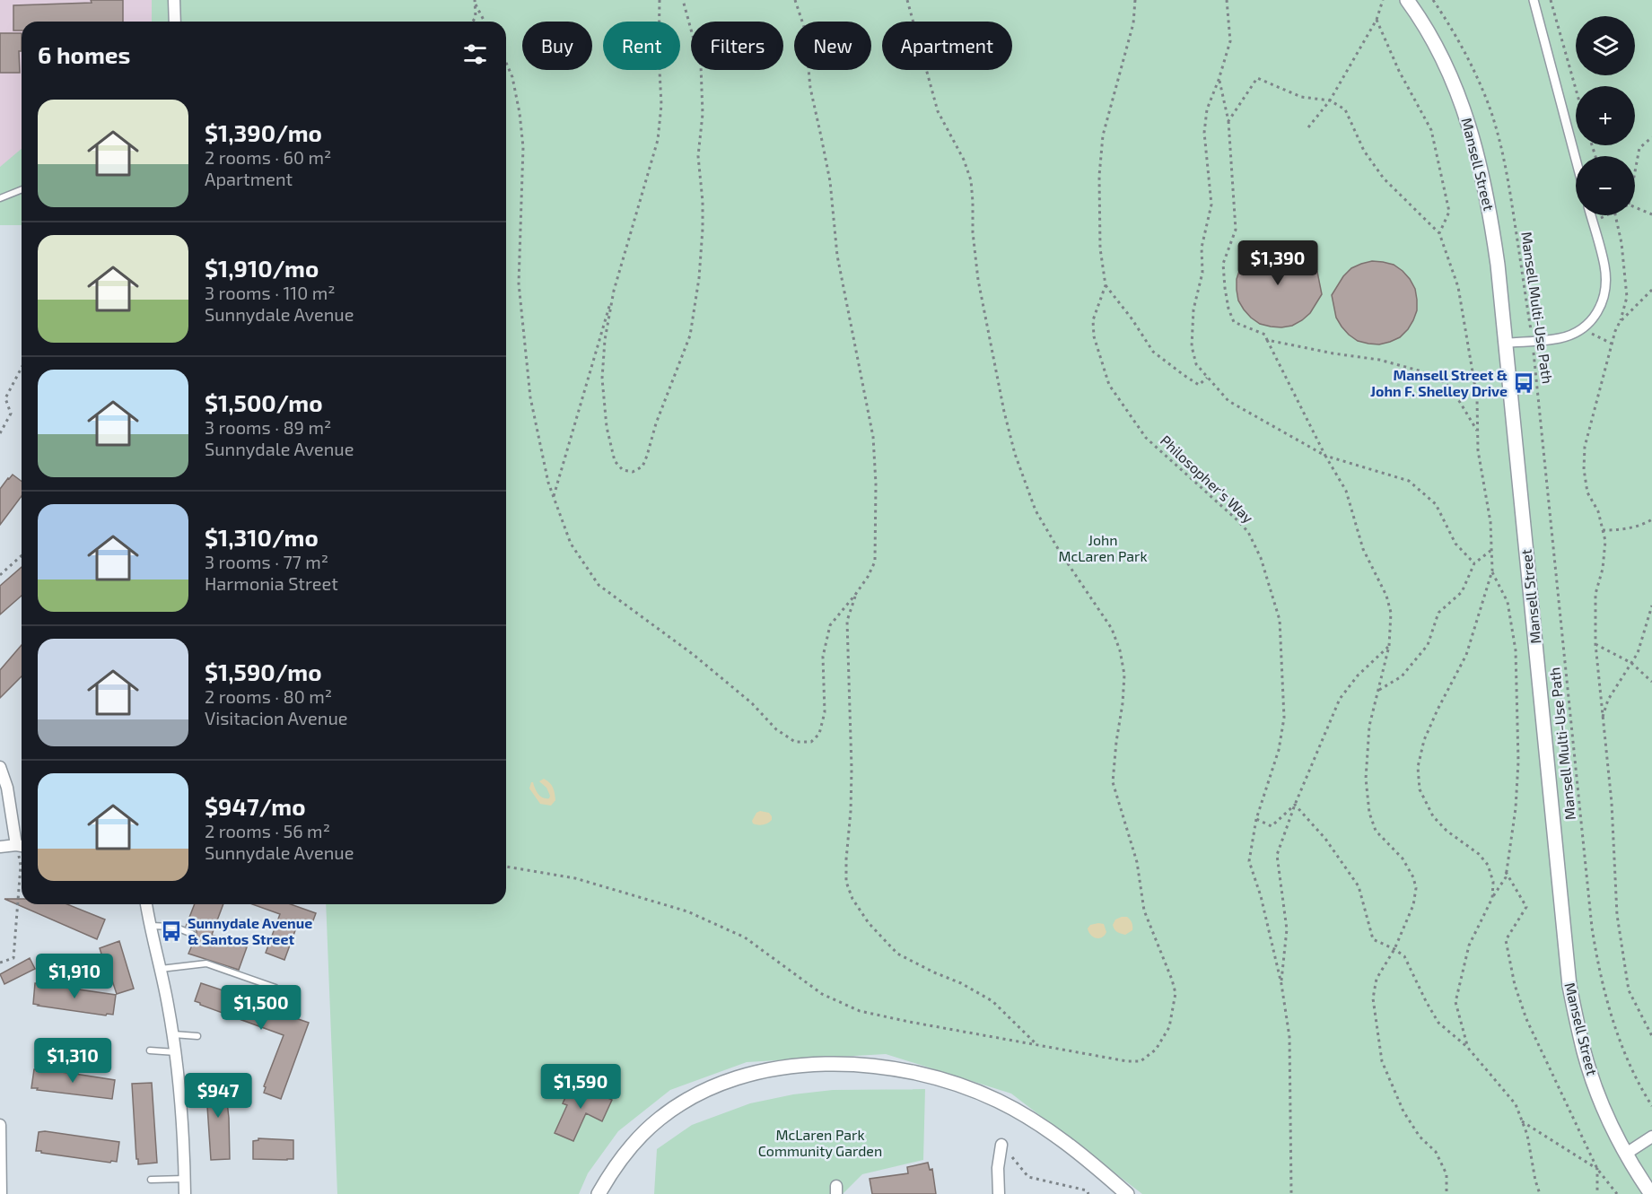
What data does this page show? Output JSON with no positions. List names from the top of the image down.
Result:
{
  "streets": {
    "street": ["Mansell Street"],
    "path": ["Mansell Multi-Use Path", "Philosopher's Way"]
  },
  "parks": ["John McLaren Park", "McLaren Park Community Garden"],
  "places": {
    "bus stop": ["Mansell Street & John F. Shelley Drive", "Sunnydale Avenue & Santos Street"]
  },
  "page": {
    "map_buttons": ["+", "−"],
    "chip": [
      "Buy",
      "Rent",
      "Filters",
      "New",
      "Apartment"
    ],
    "heading": "6 homes",
    "list": [
      {
        "name": "$1,390/mo",
        "note": "2 rooms · 60 m² · Apartment"
      },
      {
        "name": "$1,910/mo",
        "note": "3 rooms · 110 m² · Sunnydale Avenue"
      },
      {
        "name": "$1,500/mo",
        "note": "3 rooms · 89 m² · Sunnydale Avenue"
      },
      {
        "name": "$1,310/mo",
        "note": "3 rooms · 77 m² · Harmonia Street"
      },
      {
        "name": "$1,590/mo",
        "note": "2 rooms · 80 m² · Visitacion Avenue"
      },
      {
        "name": "$947/mo",
        "note": "2 rooms · 56 m² · Sunnydale Avenue"
      }
    ],
    "price": [
      "$1,390",
      "$1,910",
      "$1,500",
      "$1,310",
      "$1,590",
      "$947"
    ]
  }
}
